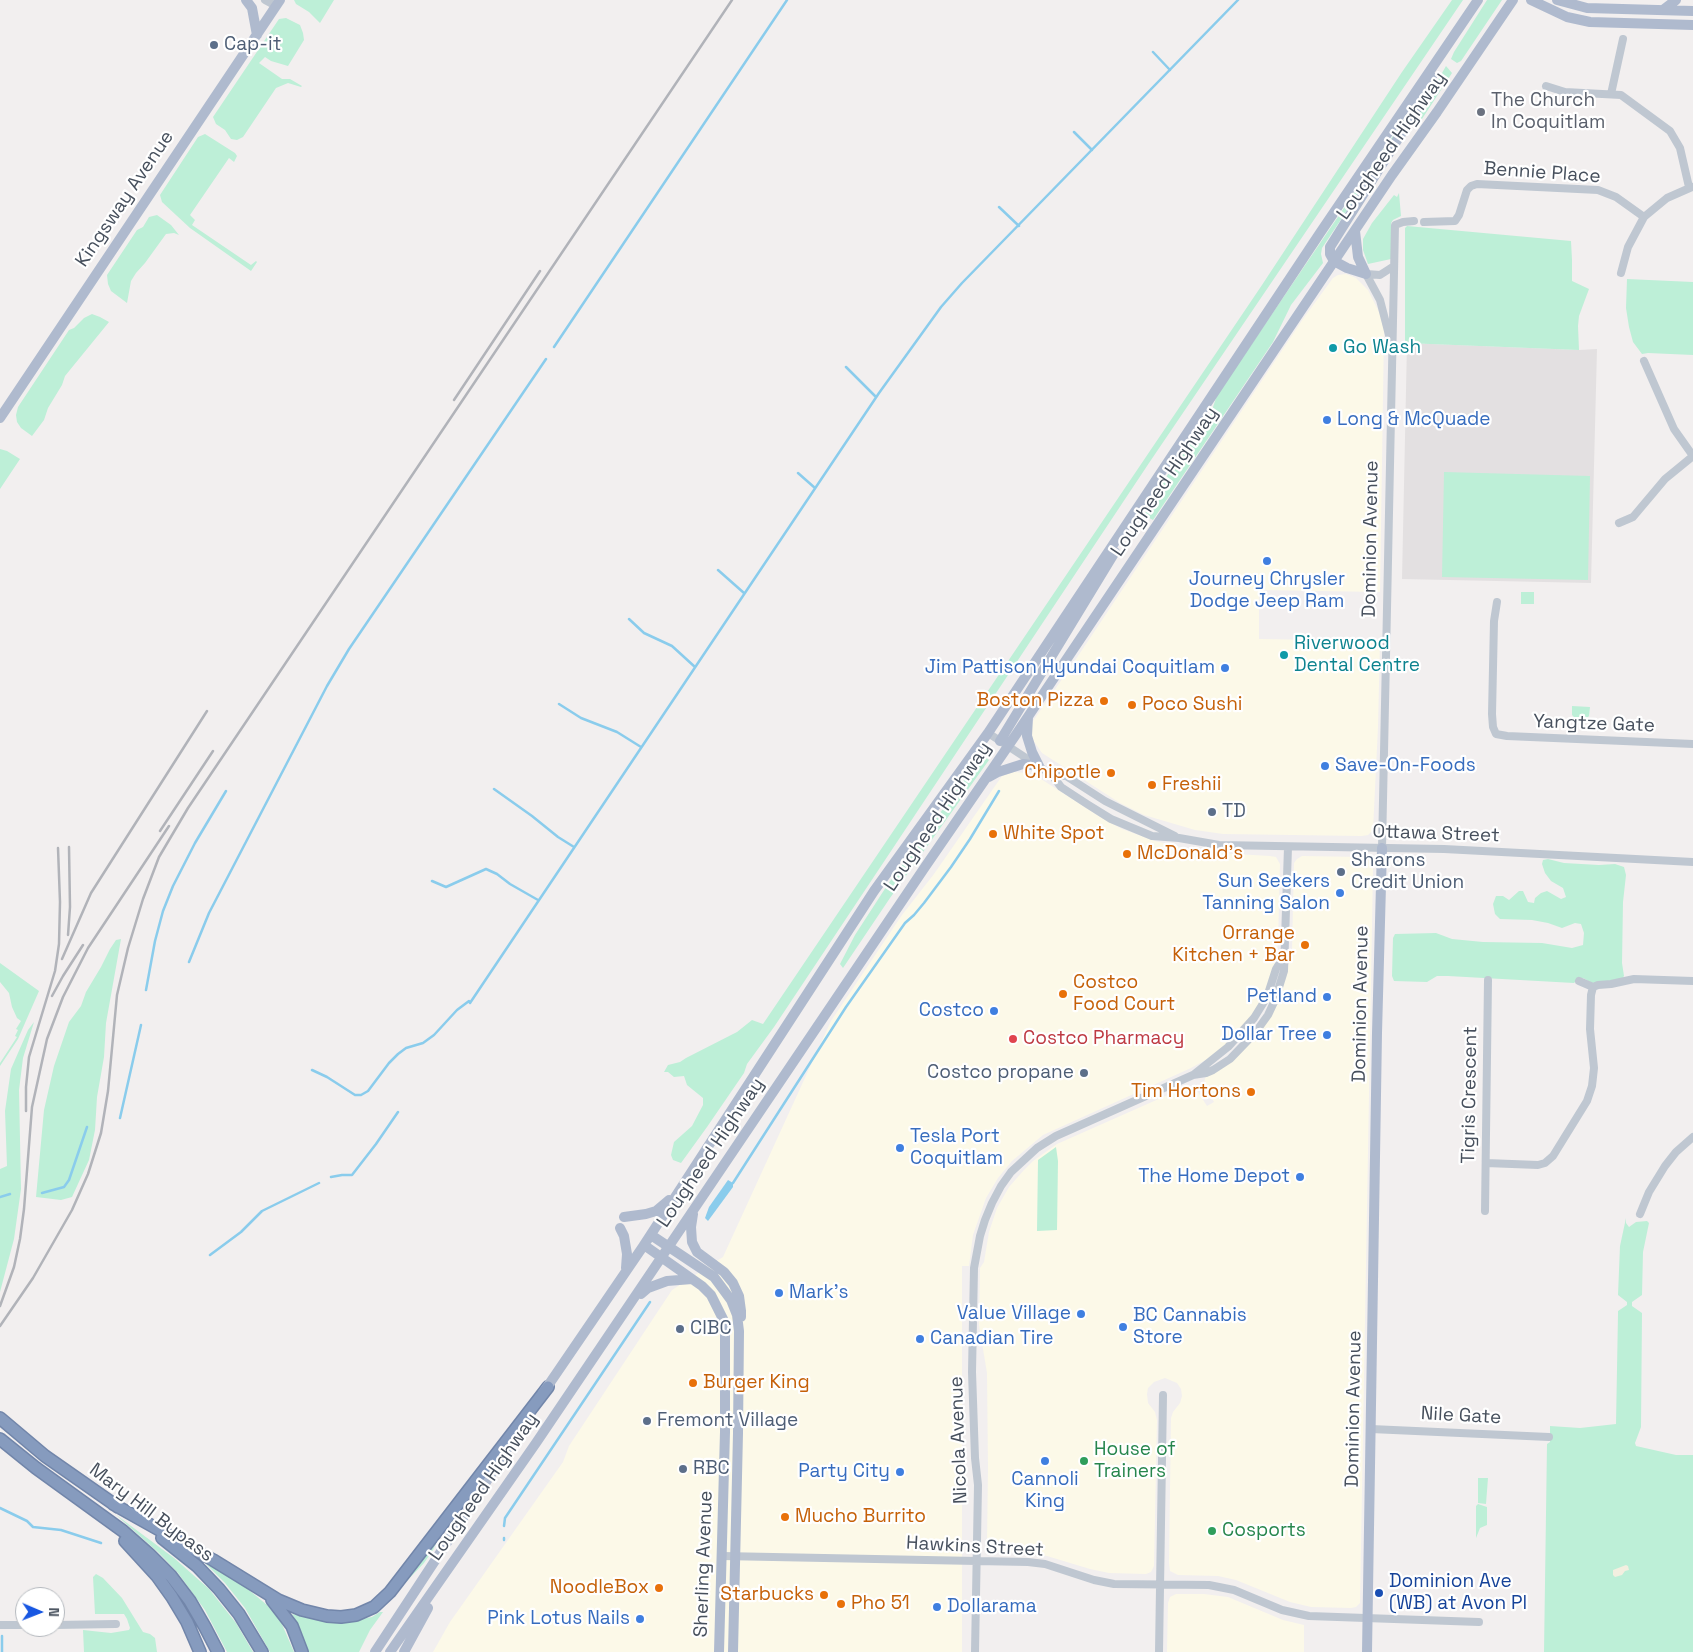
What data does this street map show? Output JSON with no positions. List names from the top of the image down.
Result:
{
  "streets": {
    "highway": ["Mary Hill Bypass"],
    "main road": [
      "Lougheed Highway",
      "Kingsway Avenue",
      "Dominion Avenue",
      "Sherling Avenue"
    ],
    "street": [
      "Bennie Place",
      "Yangtze Gate",
      "Ottawa Street",
      "Tigris Crescent",
      "Nile Gate",
      "Nicola Avenue",
      "Hawkins Street"
    ]
  },
  "crossings": [
    ["Lougheed Highway", "Ottawa Street"],
    ["Lougheed Highway", "Sherling Avenue"],
    ["Dominion Avenue", "Ottawa Street"],
    ["Dominion Avenue", "Nile Gate"],
    ["Dominion Avenue", "Hawkins Street"],
    ["Ottawa Street", "Nicola Avenue"],
    ["Nicola Avenue", "Hawkins Street"],
    ["Hawkins Street", "Sherling Avenue"]
  ],
  "places": [
    "Cap-it",
    "The Church In Coquitlam",
    "Go Wash",
    "Long & McQuade",
    "Journey Chrysler Dodge Jeep Ram",
    "Riverwood Dental Centre",
    "Jim Pattison Hyundai Coquitlam",
    "Boston Pizza",
    "Poco Sushi",
    "Save-On-Foods",
    "Chipotle",
    "Freshii",
    "TD",
    "White Spot",
    "McDonald's",
    "Sharons Credit Union",
    "Sun Seekers Tanning Salon",
    "Orrange Kitchen + Bar",
    "Costco Food Court",
    "Petland",
    "Costco",
    "Dollar Tree",
    "Costco Pharmacy",
    "Costco propane",
    "Tim Hortons",
    "Tesla Port Coquitlam",
    "The Home Depot",
    "Mark's",
    "Value Village",
    "BC Cannabis Store",
    "CIBC",
    "Canadian Tire",
    "Burger King",
    "Fremont Village",
    "Cannoli King",
    "House of Trainers",
    "RBC",
    "Party City",
    "Mucho Burrito",
    "Cosports",
    "NoodleBox",
    "Dominion Ave (WB) at Avon Pl",
    "Starbucks",
    "Pho 51",
    "Dollarama",
    "Pink Lotus Nails"
  ],
  "north": "right"
}
